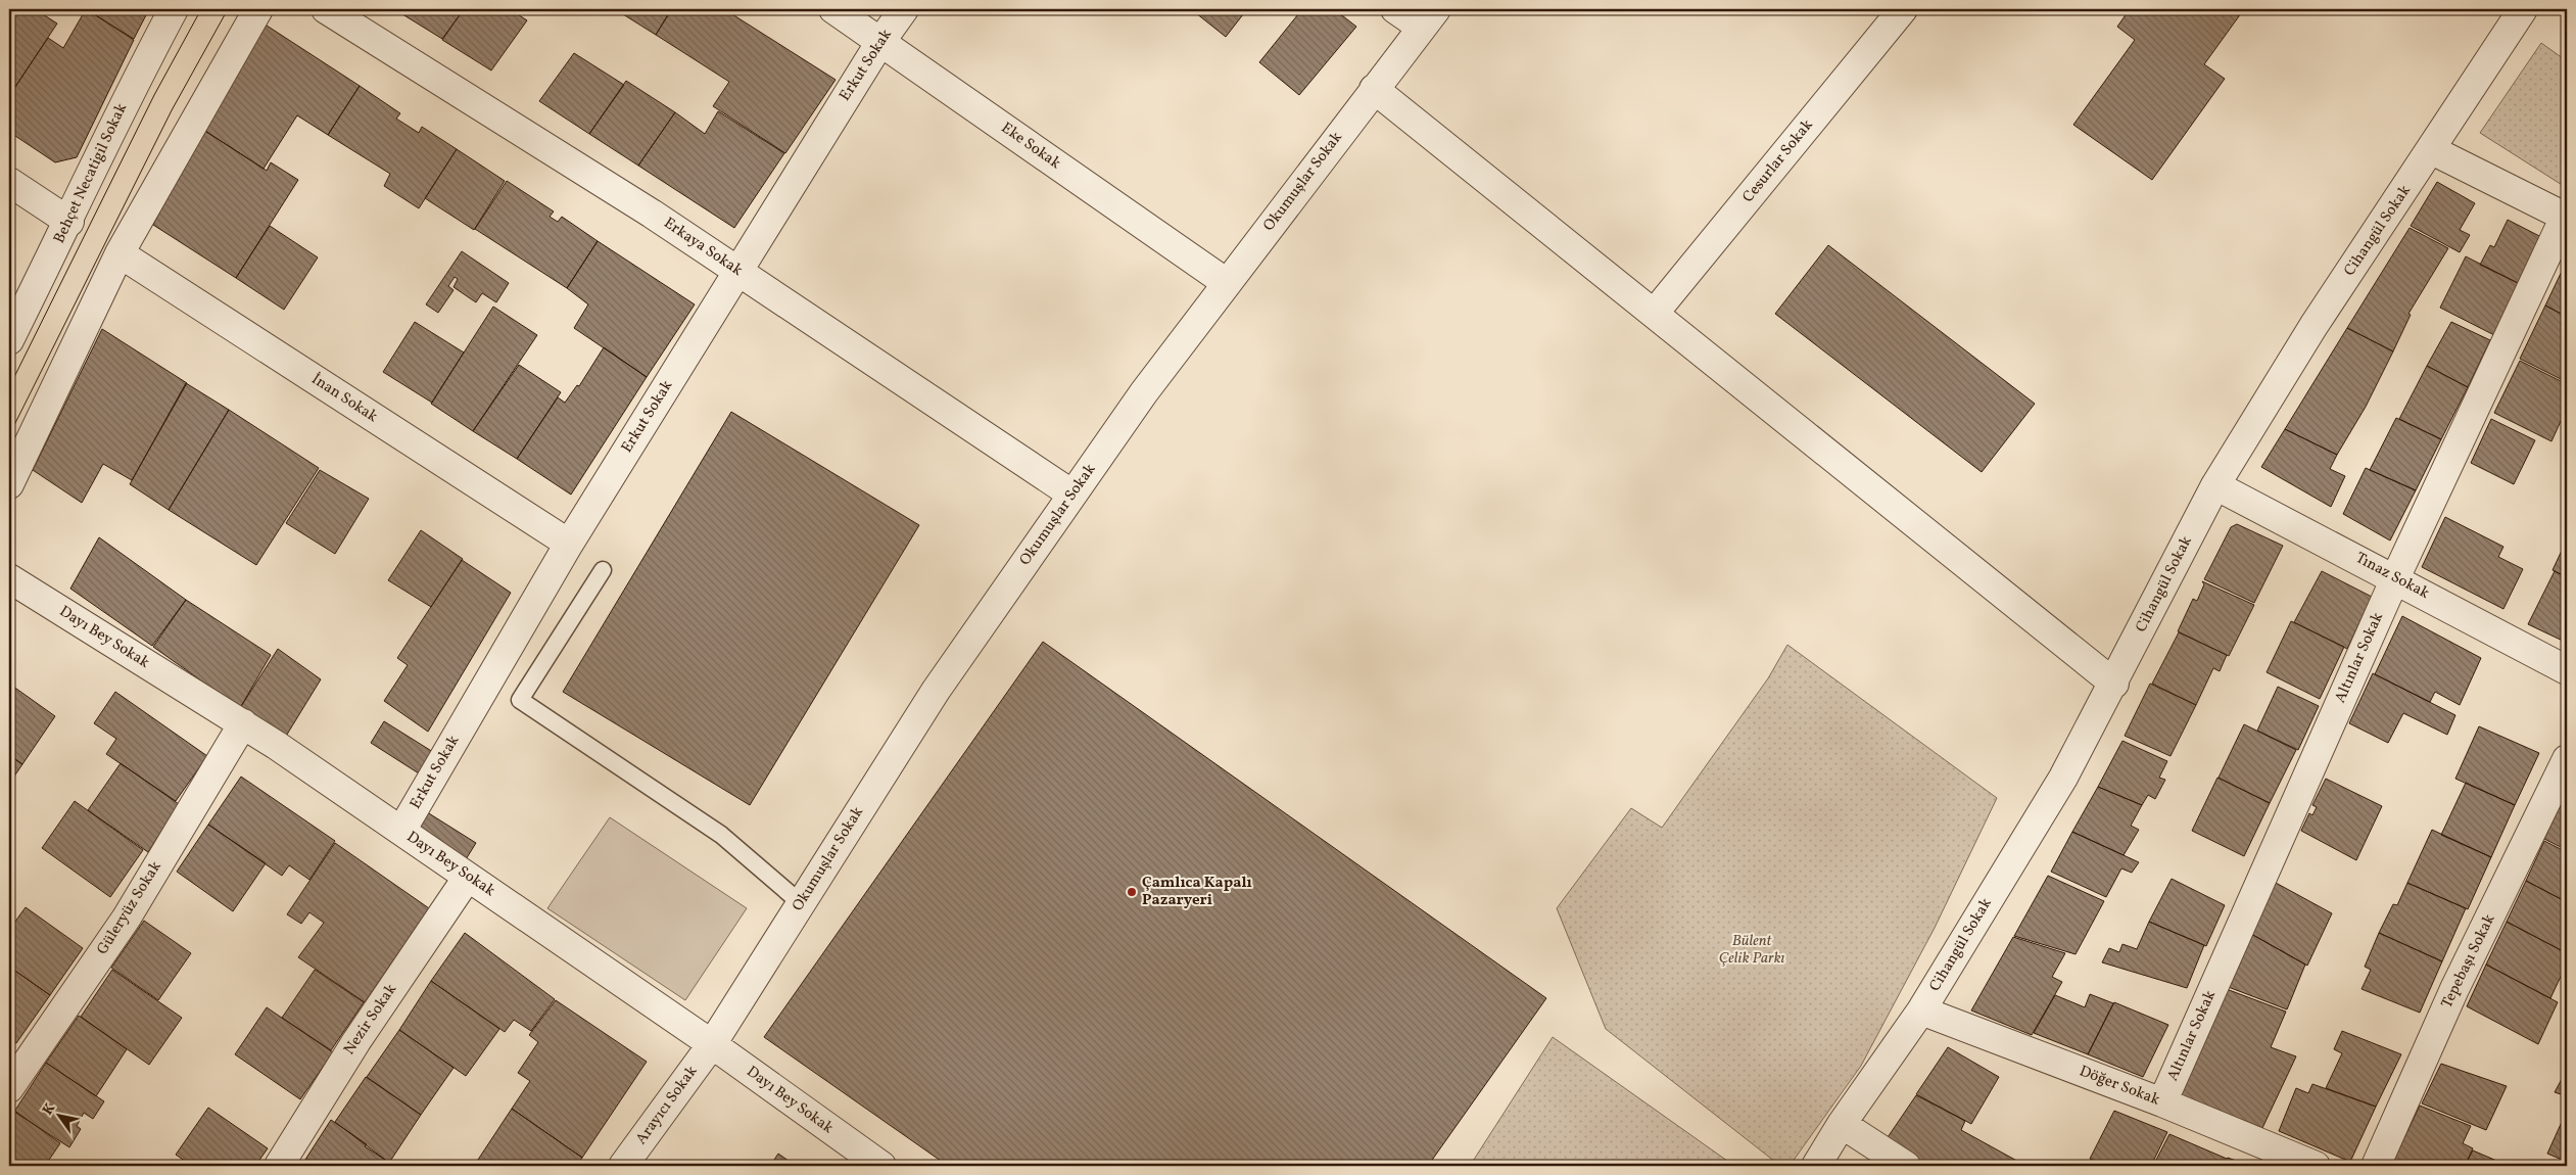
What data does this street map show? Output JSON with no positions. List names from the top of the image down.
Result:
{
  "streets": {
    "street": [
      "Erkut Sokak",
      "Eke Sokak",
      "Cesurlar Sokak",
      "Behçet Necatigil Sokak",
      "Okumuşlar Sokak",
      "Cihangül Sokak",
      "Erkaya Sokak",
      "İnan Sokak",
      "Tınaz Sokak",
      "Dayı Bey Sokak",
      "Altınlar Sokak",
      "Güleryüz Sokak",
      "Tepebaşı Sokak",
      "Nezir Sokak",
      "Döğer Sokak",
      "Arayıcı Sokak"
    ]
  },
  "crossings": [
    ["Erkut Sokak", "Eke Sokak"],
    ["Erkut Sokak", "Erkaya Sokak"],
    ["Erkut Sokak", "İnan Sokak"],
    ["Erkut Sokak", "Dayı Bey Sokak"],
    ["Eke Sokak", "Okumuşlar Sokak"],
    ["Okumuşlar Sokak", "Erkaya Sokak"],
    ["Okumuşlar Sokak", "Dayı Bey Sokak"],
    ["Okumuşlar Sokak", "Arayıcı Sokak"],
    ["Cihangül Sokak", "Tınaz Sokak"],
    ["Cihangül Sokak", "Döğer Sokak"],
    ["Tınaz Sokak", "Altınlar Sokak"],
    ["Dayı Bey Sokak", "Güleryüz Sokak"],
    ["Dayı Bey Sokak", "Nezir Sokak"],
    ["Dayı Bey Sokak", "Arayıcı Sokak"],
    ["Altınlar Sokak", "Döğer Sokak"]
  ],
  "parks": ["Bülent Çelik Parkı"],
  "places": ["Çamlıca Kapalı Pazaryeri"],
  "north": "top left"
}
